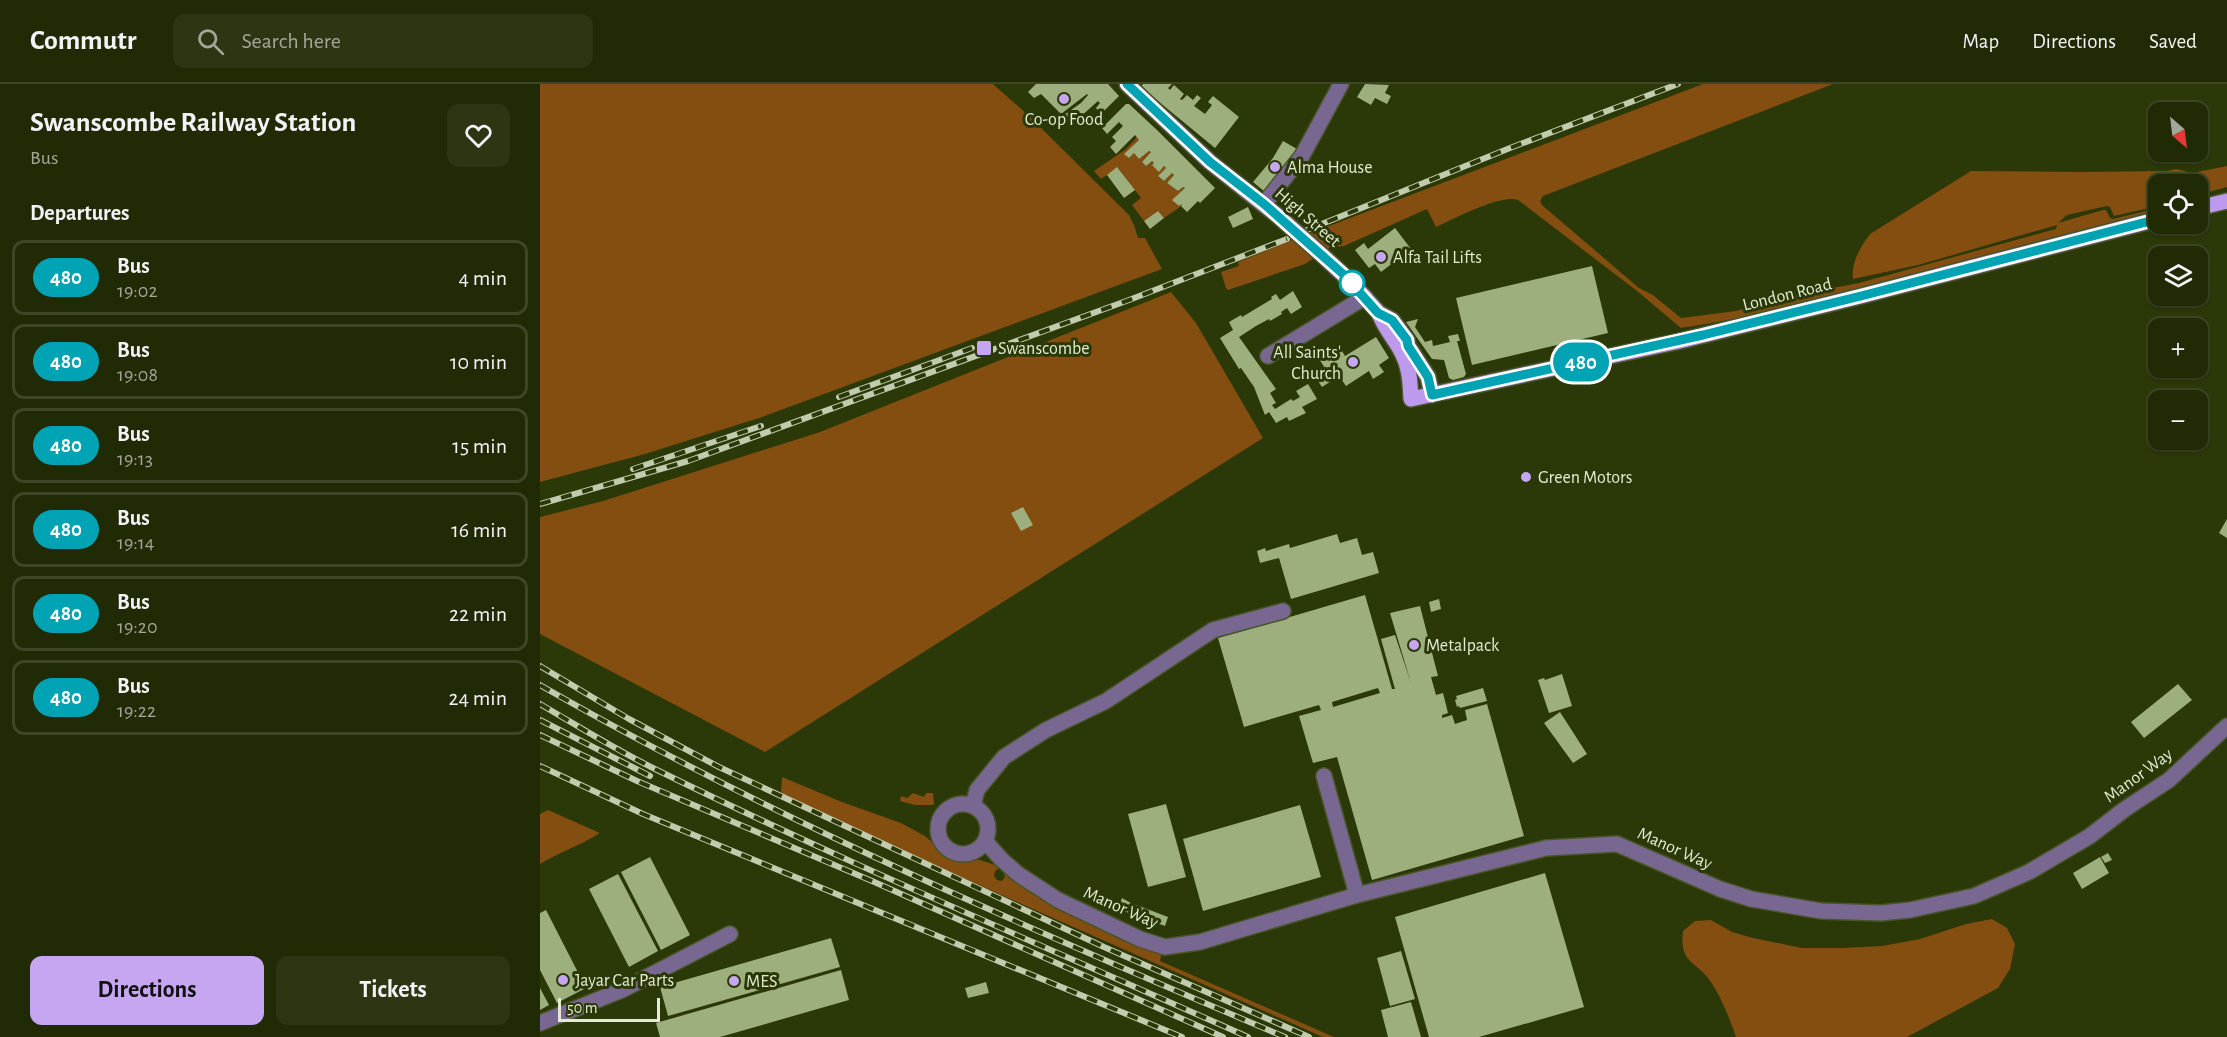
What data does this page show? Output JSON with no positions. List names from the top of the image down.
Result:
{
  "streets": {
    "main road": ["High Street", "London Road"],
    "street": ["Manor Way"]
  },
  "crossings": [
    ["High Street", "London Road"]
  ],
  "places": {
    "other": [
      "Co-op Food",
      "Alma House",
      "Alfa Tail Lifts",
      "All Saints' Church",
      "Green Motors",
      "Metalpack",
      "Jayar Car Parts",
      "MES"
    ],
    "transit": ["Swanscombe"]
  },
  "lines": ["bus line 480"],
  "scale_bar": "50 m",
  "north": "bottom right",
  "page": {
    "header": "Commutr",
    "search": "Search here",
    "nav": ["Map", "Directions", "Saved"],
    "heading": [
      ["Swanscombe Railway Station", "Bus"],
      "Departures"
    ],
    "on_map": "480",
    "map_buttons": ["+", "−"],
    "list": [
      {
        "mark": "480",
        "name": "Bus",
        "note": "19:02",
        "value": "4 min"
      },
      {
        "mark": "480",
        "name": "Bus",
        "note": "19:08",
        "value": "10 min"
      },
      {
        "mark": "480",
        "name": "Bus",
        "note": "19:13",
        "value": "15 min"
      },
      {
        "mark": "480",
        "name": "Bus",
        "note": "19:14",
        "value": "16 min"
      },
      {
        "mark": "480",
        "name": "Bus",
        "note": "19:20",
        "value": "22 min"
      },
      {
        "mark": "480",
        "name": "Bus",
        "note": "19:22",
        "value": "24 min"
      }
    ],
    "buttons": ["Directions", "Tickets"],
    "scale": "50 m"
  }
}
